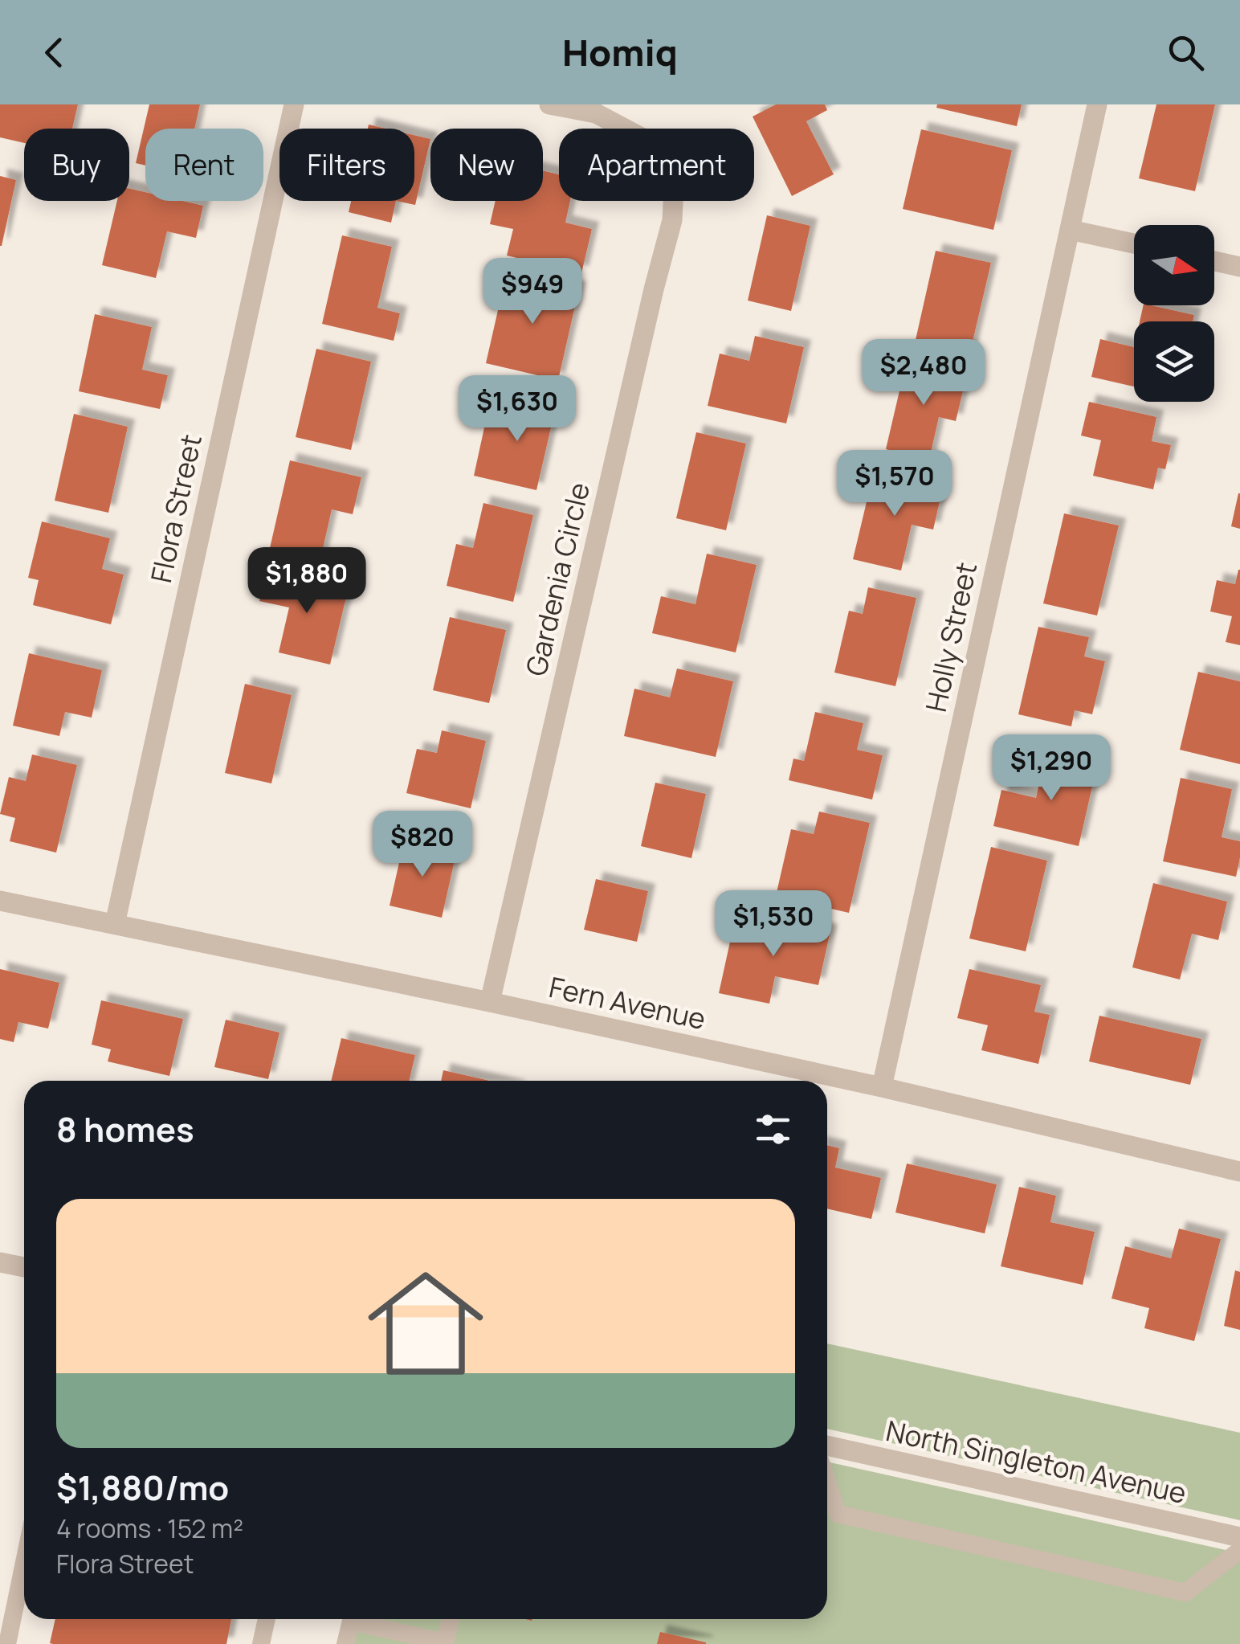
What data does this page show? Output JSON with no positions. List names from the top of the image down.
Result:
{
  "streets": {
    "street": [
      "Flora Street",
      "Gardenia Circle",
      "Holly Street",
      "Fern Avenue",
      "North Singleton Avenue"
    ]
  },
  "crossings": [
    ["Flora Street", "Fern Avenue"],
    ["Gardenia Circle", "Fern Avenue"],
    ["Holly Street", "Fern Avenue"]
  ],
  "north": "right",
  "page": {
    "header": "Homiq",
    "chip": [
      "Buy",
      "Rent",
      "Filters",
      "New",
      "Apartment"
    ],
    "price": [
      "$949",
      "$2,480",
      "$1,630",
      "$1,570",
      "$1,880",
      "$1,290",
      "$820",
      "$1,530"
    ],
    "heading": "8 homes",
    "list": [
      {
        "name": "$1,880/mo",
        "note": "4 rooms · 152 m² · Flora Street"
      }
    ]
  }
}
